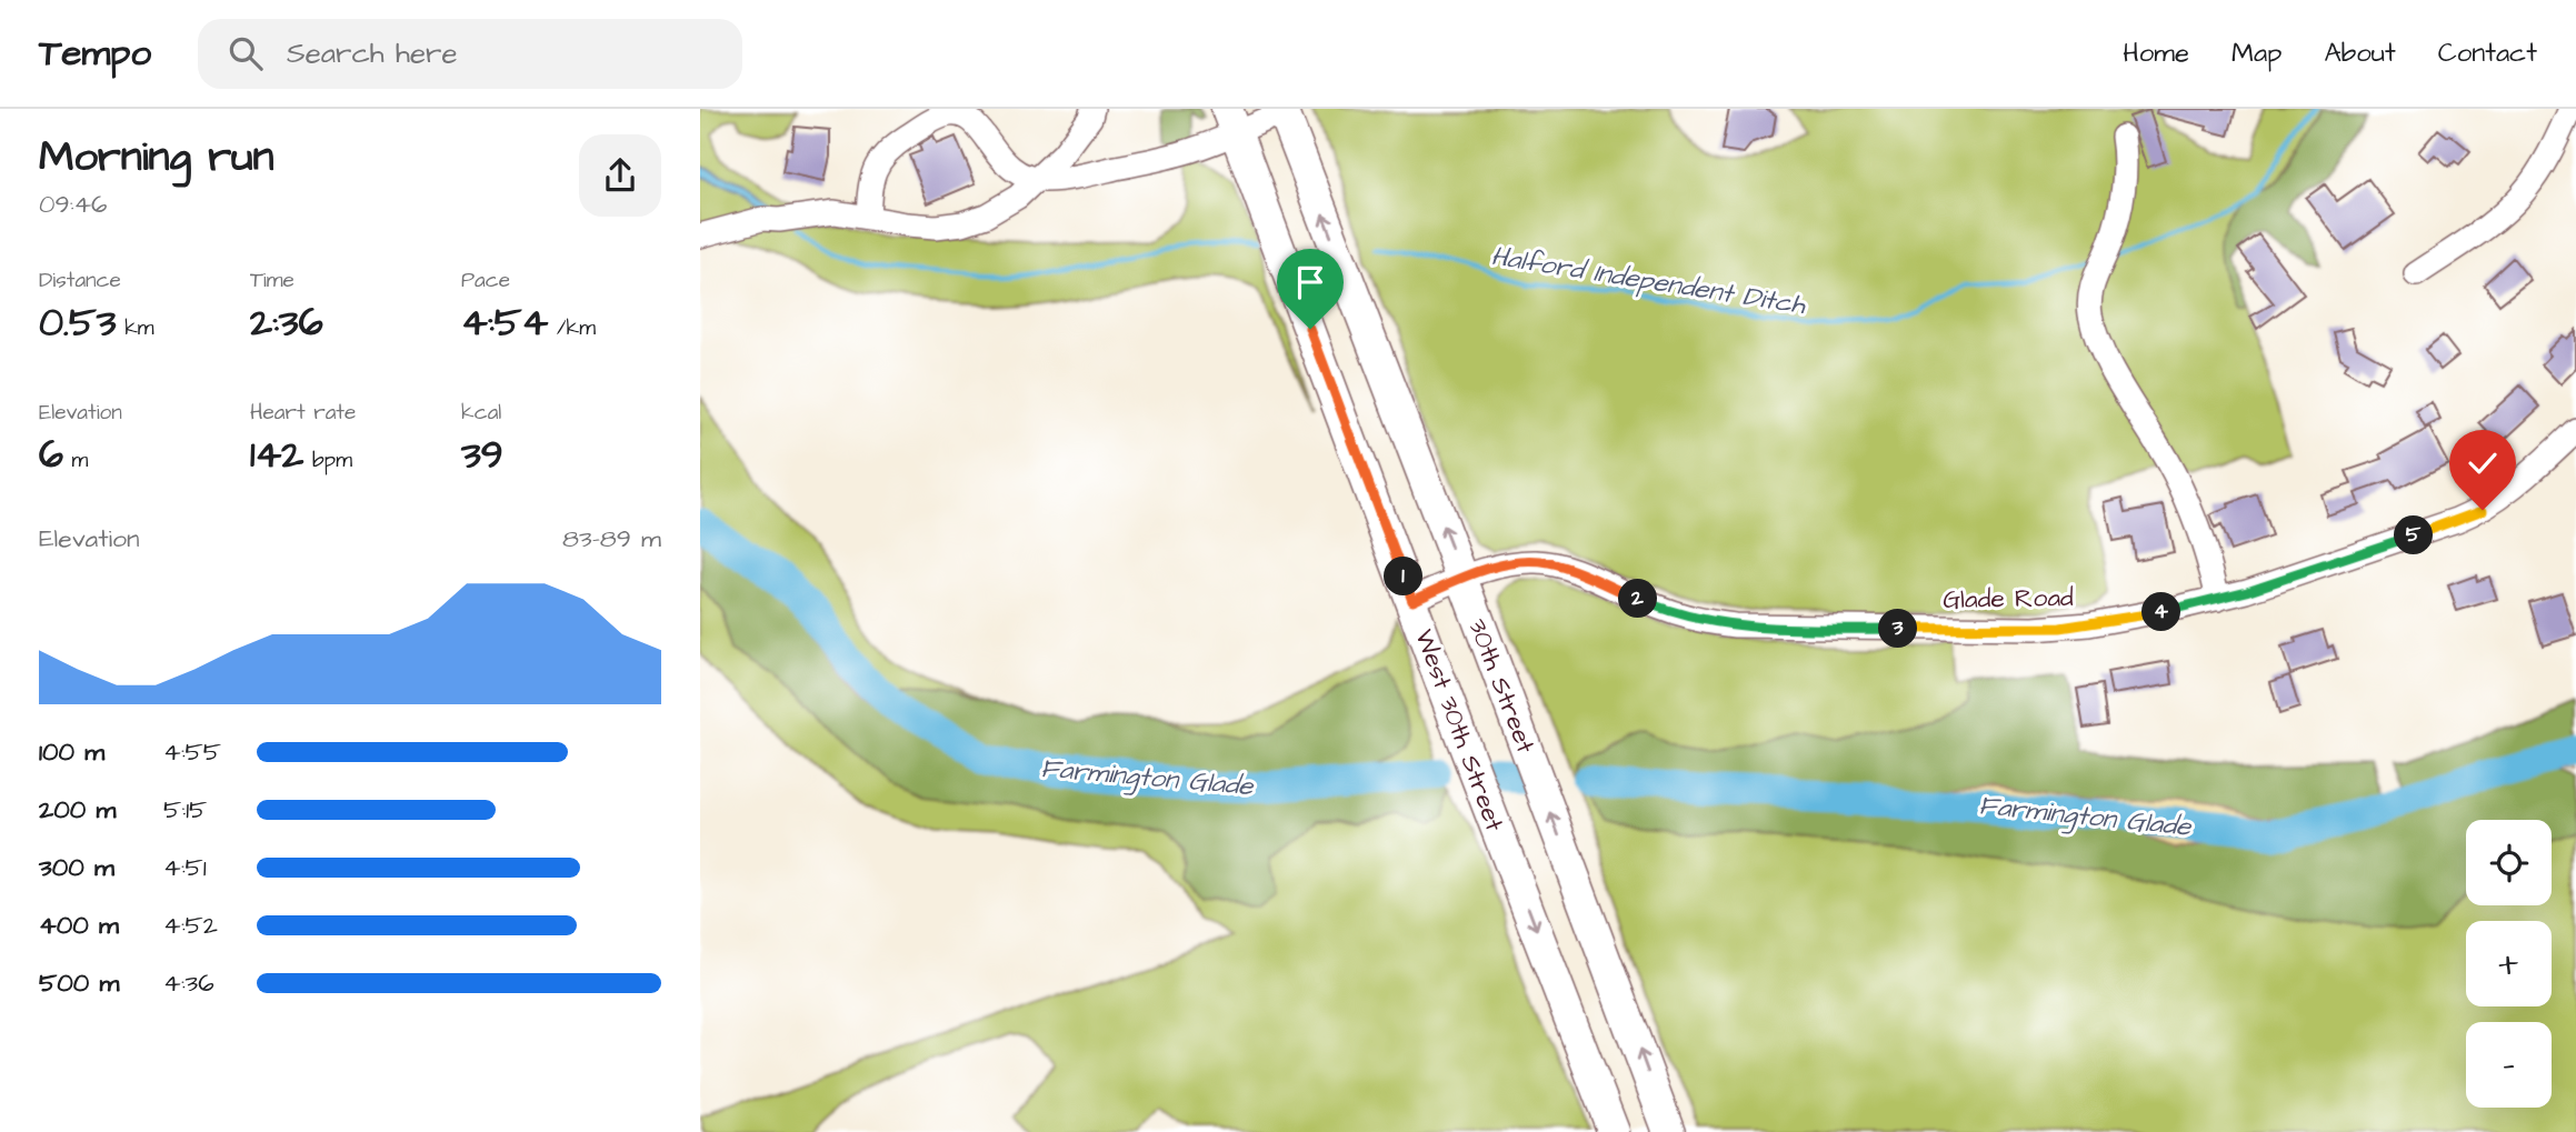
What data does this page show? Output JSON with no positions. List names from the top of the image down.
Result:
{
  "streets": {
    "main road": ["30th Street", "West 30th Street"],
    "street": ["Glade Road"]
  },
  "crossings": [
    ["Glade Road", "30th Street"],
    ["Glade Road", "West 30th Street"]
  ],
  "one_way": ["30th Street", "West 30th Street"],
  "water": ["Halford Independent Ditch", "Farmington Glade"],
  "page": {
    "header": "Tempo",
    "search": "Search here",
    "nav": [
      "Home",
      "Map",
      "About",
      "Contact"
    ],
    "heading": ["Morning run", "09:46"],
    "stats": [
      ["Distance", "0.53 km"],
      ["Time", "2:36"],
      ["Pace", "4:54 /km"],
      ["Elevation", "6 m"],
      ["Heart rate", "142 bpm"],
      ["kcal", "39"]
    ],
    "chart": ["Elevation", "83–89 m"],
    "pins": [
      "5",
      "1",
      "2",
      "4",
      "3"
    ],
    "list": [
      {
        "name": "100 m",
        "note": "4:55"
      },
      {
        "name": "200 m",
        "note": "5:15"
      },
      {
        "name": "300 m",
        "note": "4:51"
      },
      {
        "name": "400 m",
        "note": "4:52"
      },
      {
        "name": "500 m",
        "note": "4:36"
      }
    ],
    "map_buttons": ["+", "−"]
  }
}
